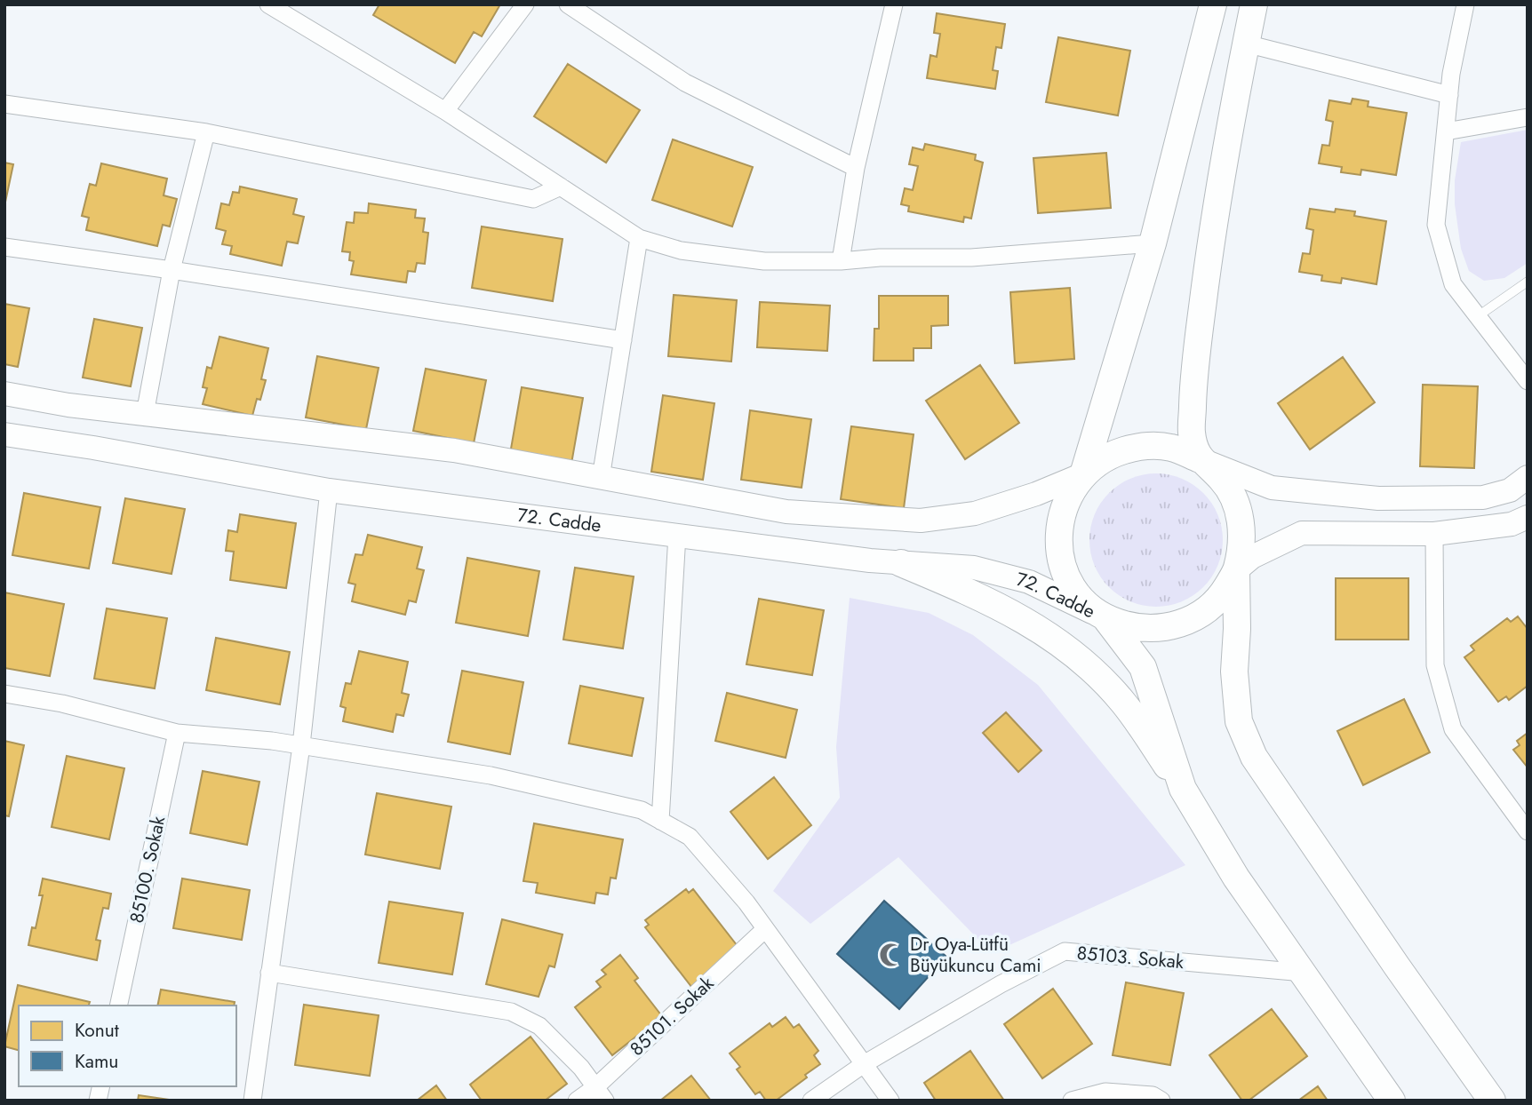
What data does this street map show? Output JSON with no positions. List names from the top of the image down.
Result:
{
  "streets": {
    "main road": ["72. Cadde"],
    "street": ["85100. Sokak", "85103. Sokak", "85101. Sokak"]
  },
  "places": {
    "mosque": ["Dr Oya-Lütfü Büyükuncu Cami"]
  },
  "legend": ["Konut", "Kamu"]
}
